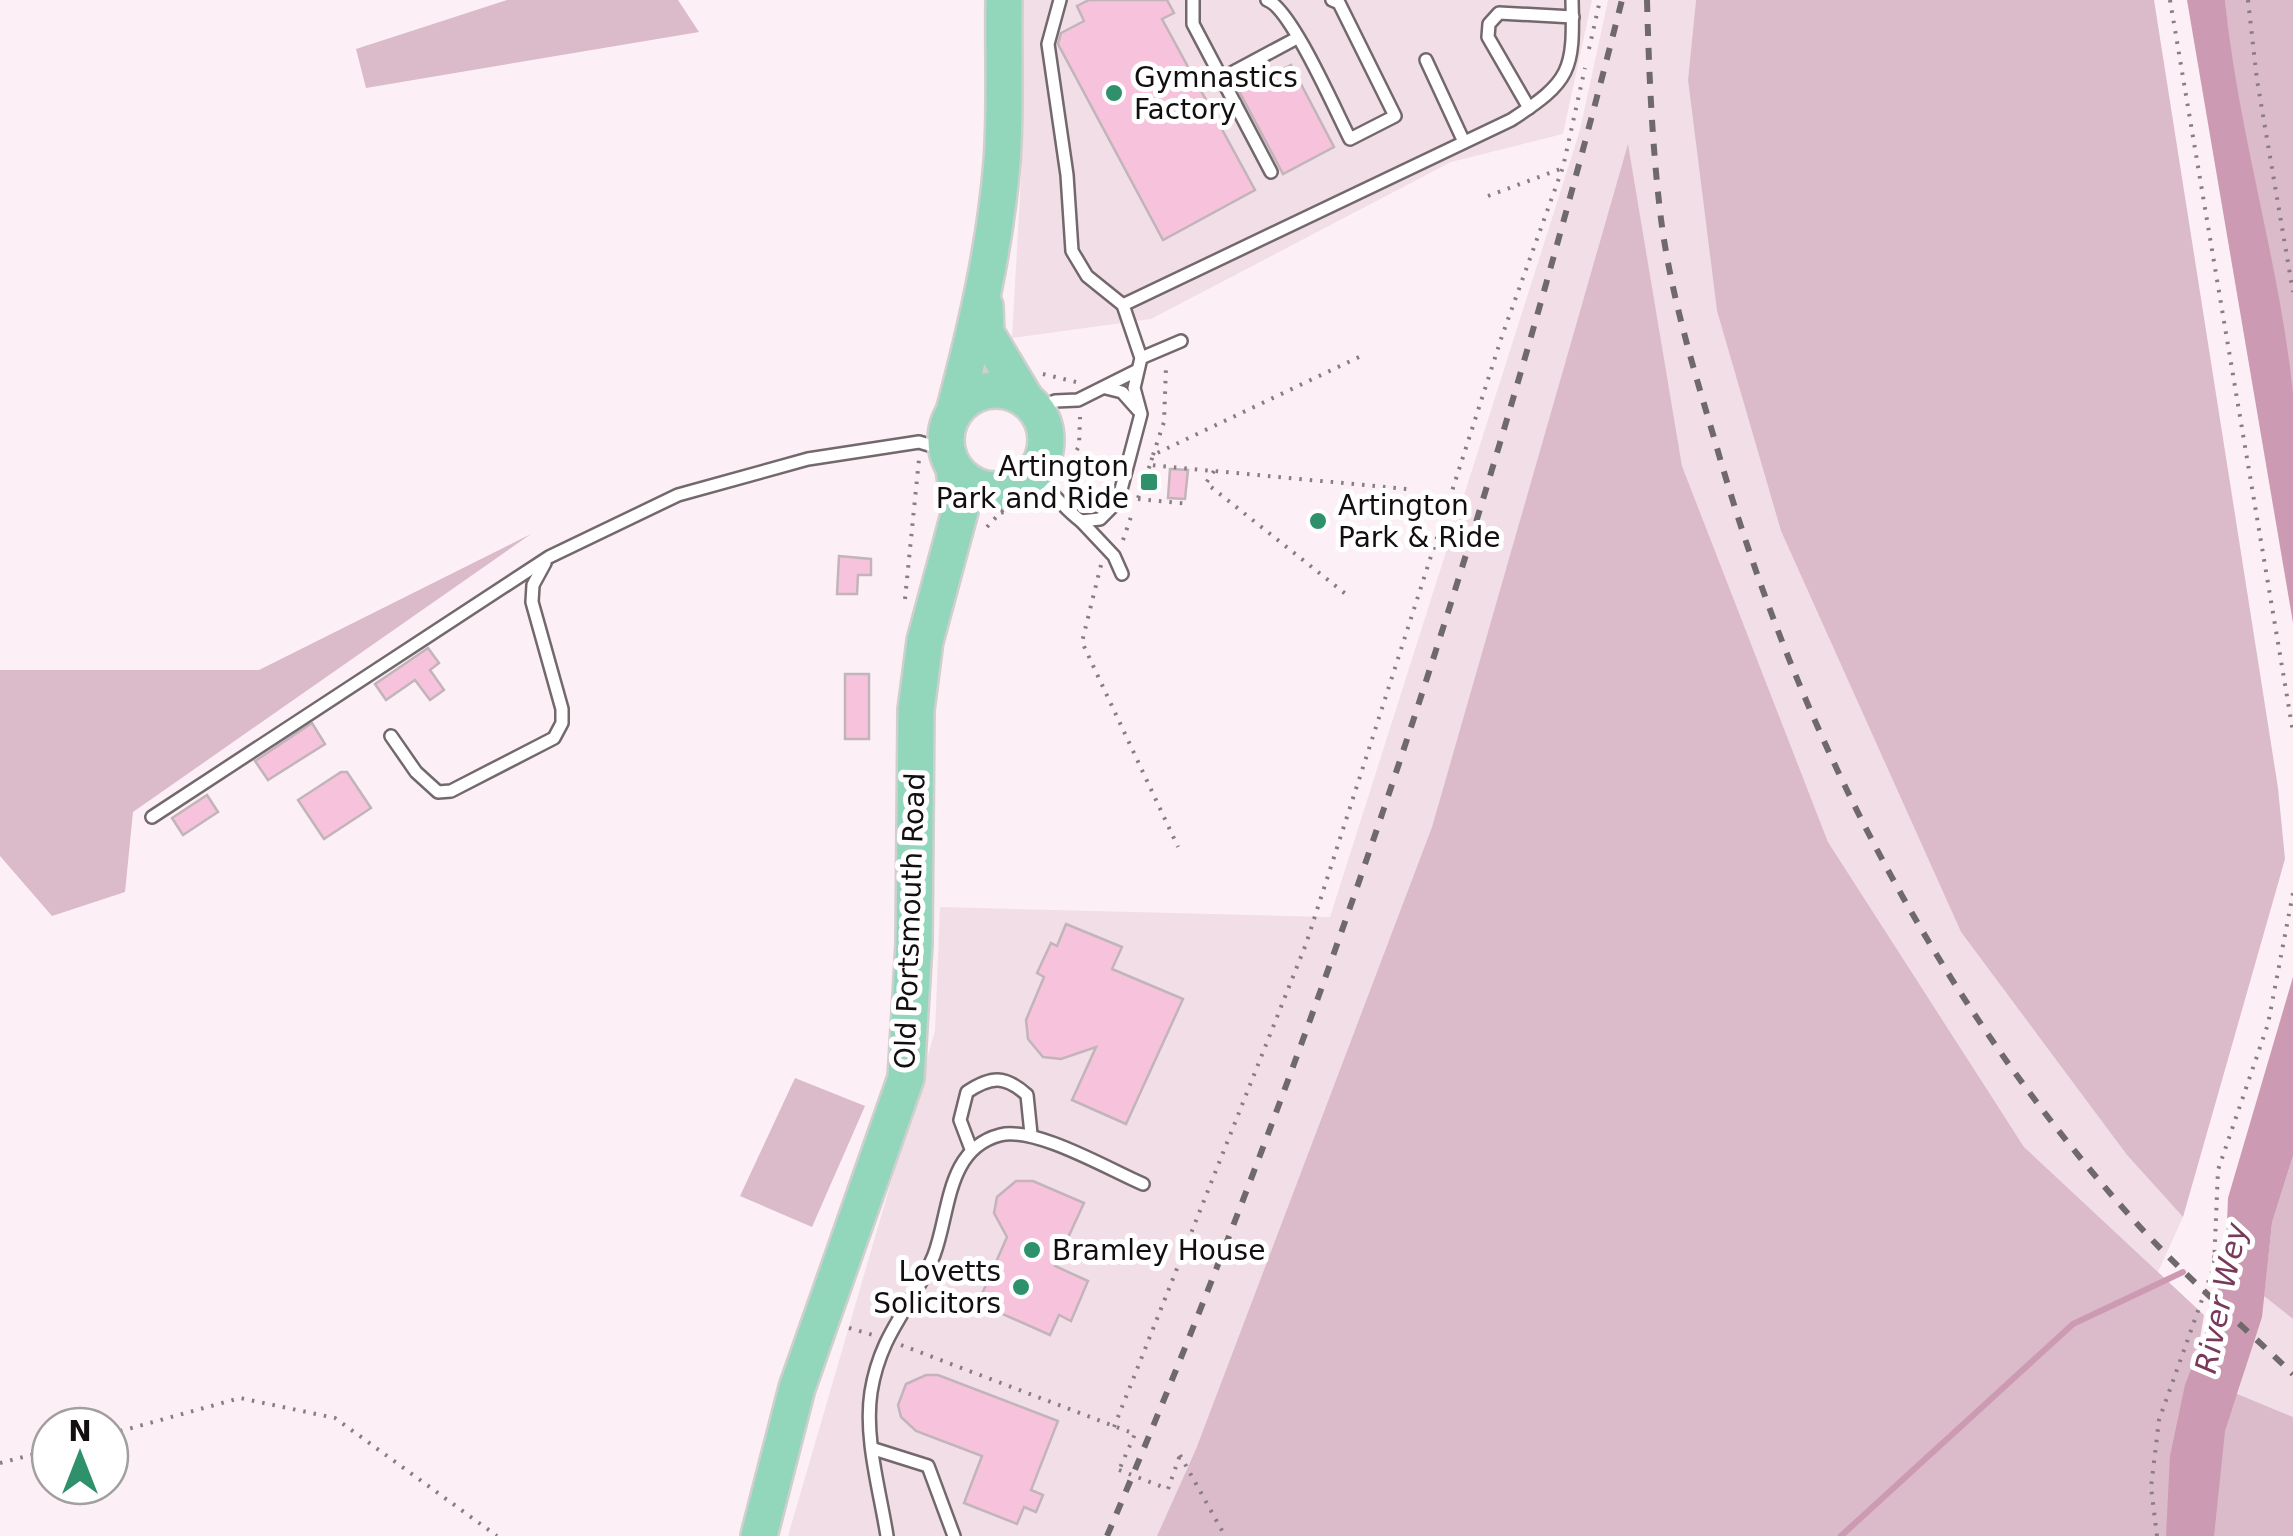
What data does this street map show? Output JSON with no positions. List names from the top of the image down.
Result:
{
  "streets": {
    "main road": ["Old Portsmouth Road"]
  },
  "water": ["River Wey"],
  "places": {
    "other": [
      "Gymnastics Factory",
      "Artington Park & Ride",
      "Bramley House",
      "Lovetts Solicitors"
    ],
    "transit": ["Artington Park and Ride"]
  },
  "north": "top"
}
